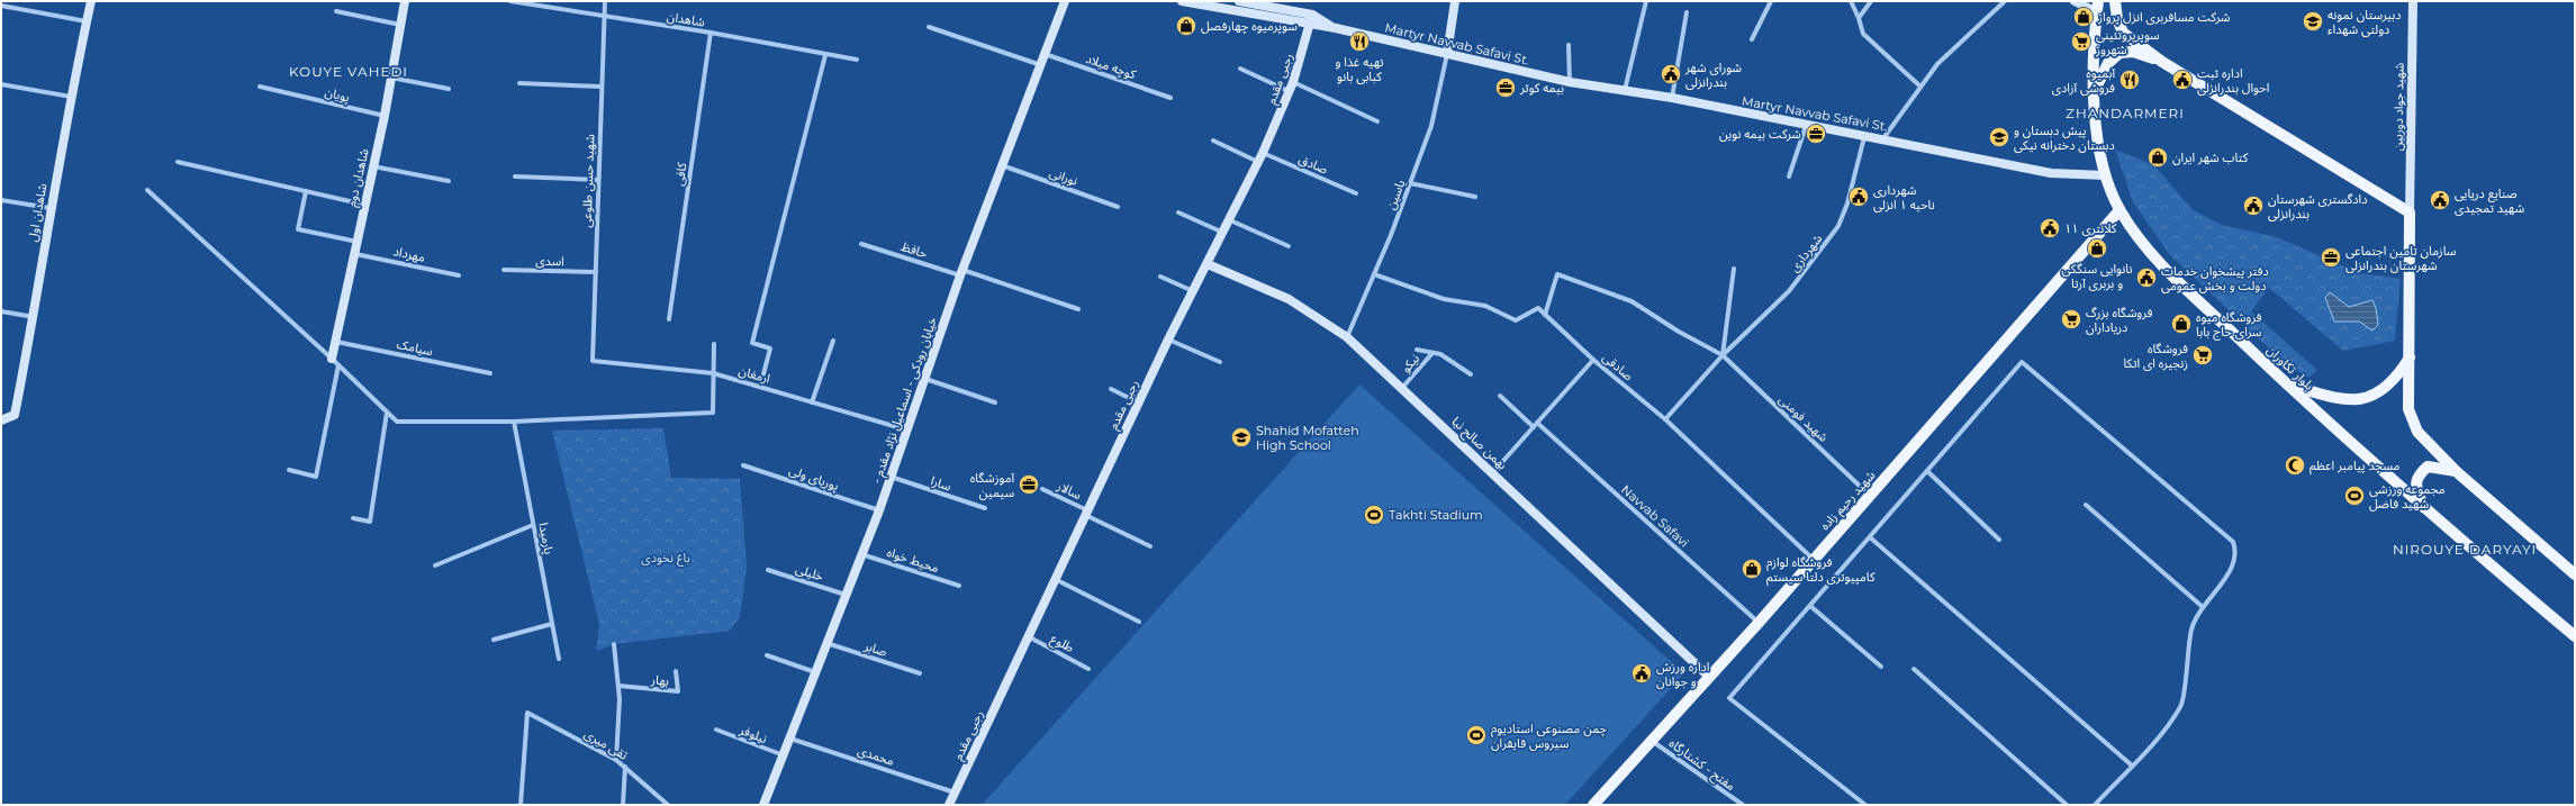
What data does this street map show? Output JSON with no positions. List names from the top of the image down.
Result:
{
  "streets": {
    "main road": ["بلوار تکاوران", "شهید رحیم زاده"],
    "street": [
      "شاهدان",
      "Martyr Navvab Safavi St.",
      "کوچه میلاد",
      "رجبی مقدم",
      "پویان",
      "شهید جواد دوربین",
      "صادق",
      "کافی",
      "نورانی",
      "شاهدان دوم",
      "شهید حسن طلوعی",
      "یاسین",
      "شاهدان اول",
      "حافظ",
      "شهرداری",
      "مهرداد",
      "اسدی",
      "سیامک",
      "نیکو",
      "صادقی",
      "ارمغان",
      "- خیابان رودکی - اسماعیل نژاد مقدم",
      "شهید فومنی",
      "بهمن صالح نیا",
      "پوریای ولی",
      "سارا",
      "سالار",
      "Navvab Safavi",
      "پارمیدا",
      "محیط خواه",
      "خلیلی",
      "طلوع",
      "صابر",
      "بهار",
      "نیلوفر",
      "تقی میری",
      "محمدی",
      "مفتح - کشتارگاه"
    ]
  },
  "crossings": [
    ["شاهدان", "کافی"],
    ["شاهدان", "شهید حسن طلوعی"],
    ["Martyr Navvab Safavi St.", "یاسین"],
    ["Martyr Navvab Safavi St.", "شهرداری"],
    ["Martyr Navvab Safavi St.", "بلوار تکاوران"],
    ["کوچه میلاد", "- خیابان رودکی - اسماعیل نژاد مقدم"],
    ["رجبی مقدم", "صادق"],
    ["رجبی مقدم", "بهمن صالح نیا"],
    ["رجبی مقدم", "سالار"],
    ["رجبی مقدم", "طلوع"],
    ["رجبی مقدم", "محمدی"],
    ["پویان", "شاهدان دوم"],
    ["نورانی", "- خیابان رودکی - اسماعیل نژاد مقدم"],
    ["شاهدان دوم", "مهرداد"],
    ["شاهدان دوم", "سیامک"],
    ["شهید حسن طلوعی", "اسدی"],
    ["شهید حسن طلوعی", "ارمغان"],
    ["یاسین", "بهمن صالح نیا"],
    ["حافظ", "- خیابان رودکی - اسماعیل نژاد مقدم"],
    ["شهرداری", "صادقی"],
    ["شهرداری", "شهید فومنی"],
    ["نیکو", "بهمن صالح نیا"],
    ["صادقی", "شهید فومنی"],
    ["صادقی", "شهید رحیم زاده"],
    ["بلوار تکاوران", "شهید رحیم زاده"],
    ["ارمغان", "- خیابان رودکی - اسماعیل نژاد مقدم"],
    ["- خیابان رودکی - اسماعیل نژاد مقدم", "پوریای ولی"],
    ["- خیابان رودکی - اسماعیل نژاد مقدم", "سارا"],
    ["- خیابان رودکی - اسماعیل نژاد مقدم", "محیط خواه"],
    ["- خیابان رودکی - اسماعیل نژاد مقدم", "خلیلی"],
    ["- خیابان رودکی - اسماعیل نژاد مقدم", "صابر"],
    ["- خیابان رودکی - اسماعیل نژاد مقدم", "نیلوفر"],
    ["- خیابان رودکی - اسماعیل نژاد مقدم", "محمدی"],
    ["شهید فومنی", "شهید رحیم زاده"],
    ["بهمن صالح نیا", "شهید رحیم زاده"],
    ["شهید رحیم زاده", "Navvab Safavi"],
    ["شهید رحیم زاده", "مفتح - کشتارگاه"]
  ],
  "districts": ["KOUYE VAHEDI", "ZHANDARMERI", "NIROUYE DARYAYI"],
  "parks": ["باغ نخودی"],
  "places": {
    "shop": [
      "شرکت مسافربری انزل پرواز",
      "سوپرمیوه چهارفصل",
      "کتاب شهر ایران",
      "نانوایی سنگکی و بربری آرتا",
      "فروشگاه میوه سرای حاج بابا",
      "فروشگاه لوازم کامپیوتری دلتا سیستم"
    ],
    "school or university": ["دبیرستان نمونه دولتی شهداء", "پیش دبستان و دبستان دخترانه نیکی", "Shahid Mofatteh High School"],
    "restaurant": ["تهیه غذا و کبابی بانو", "آبمیوه فروشی آزادی"],
    "supermarket": ["سوپرپروتئینی شهروز", "فروشگاه بزرگ دریاداران", "فروشگاه زنجیره ای اتکا"],
    "public building": [
      "شورای شهر بندرانزلی",
      "اداره ثبت احوال بندرانزلی",
      "شهرداری ناحیه ۱ انزلی",
      "صنایع دریایی شهید تمجیدی",
      "دادگستری شهرستان بندرانزلی",
      "کلانتری ۱۱",
      "دفتر پیشخوان خدمات دولت و بخش عمومی",
      "اداره ورزش و جوانان"
    ],
    "office": [
      "بیمه کوثر",
      "شرکت بیمه نوین",
      "سازمان تامین اجتماعی شهرستان بندرانزلی",
      "آموزشگاه سیمین"
    ],
    "mosque": ["مسجد پیامبر اعظم"],
    "sports": ["مجموعه ورزشی شهید فاضل", "Takhti Stadium", "چمن مصنوعی استادیوم سیروس قایقران"]
  }
}
